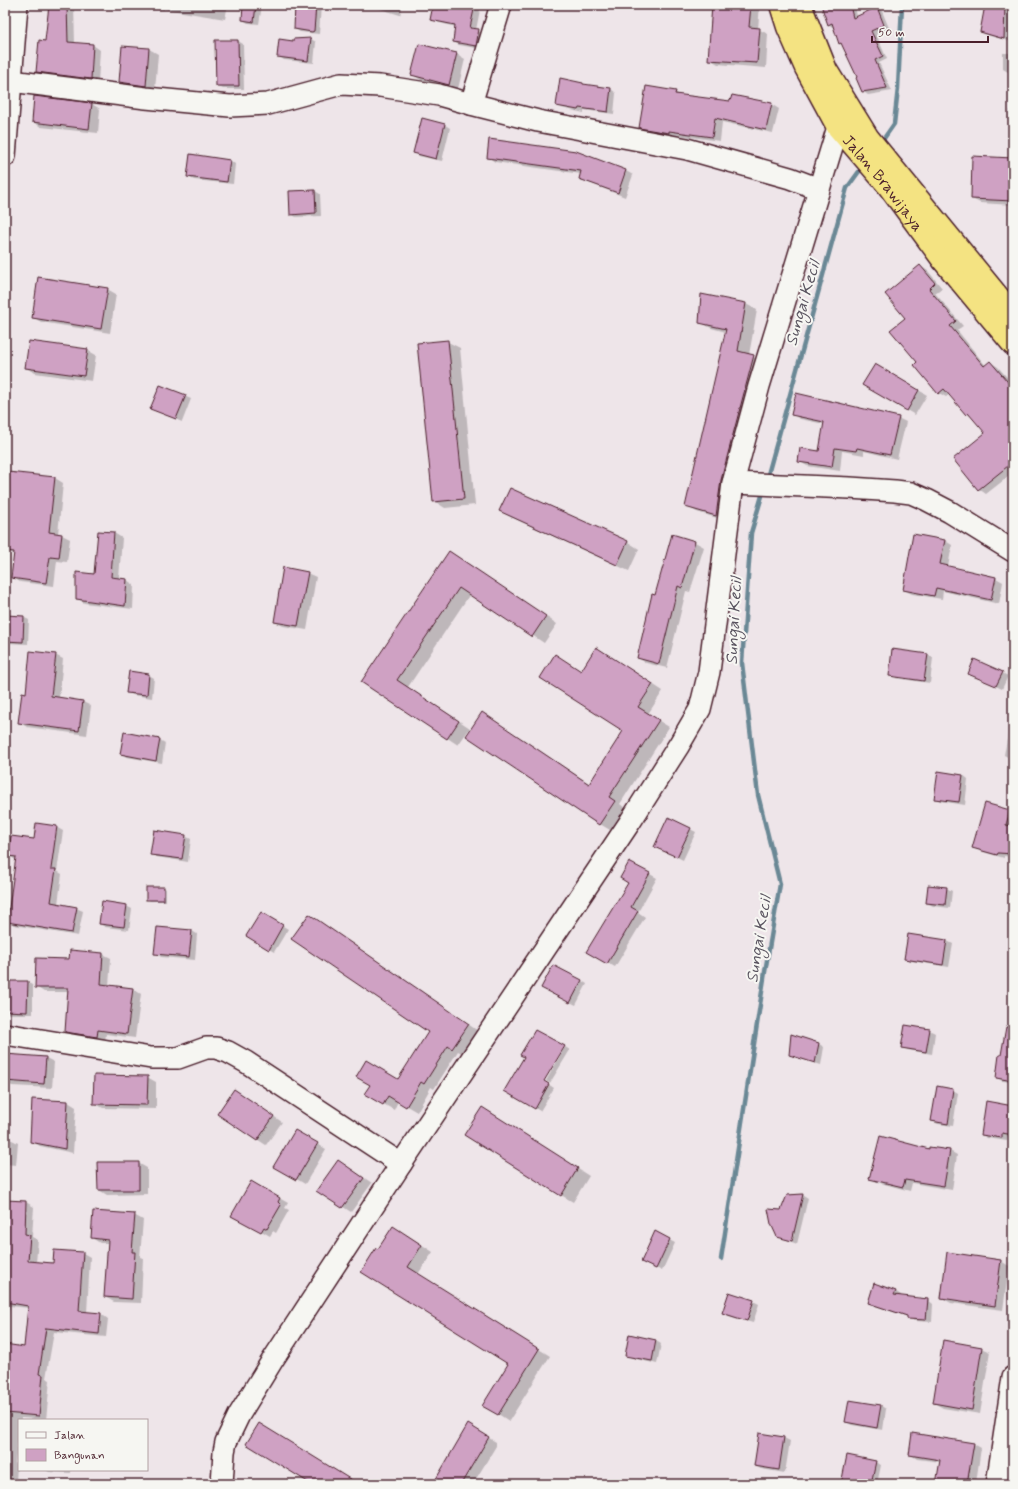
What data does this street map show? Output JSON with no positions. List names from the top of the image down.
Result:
{
  "streets": {
    "highway": ["Jalan Brawijaya"]
  },
  "water": ["Sungai Kecil"],
  "legend": ["Jalan", "Bangunan"],
  "scale_bar": "50 m"
}
